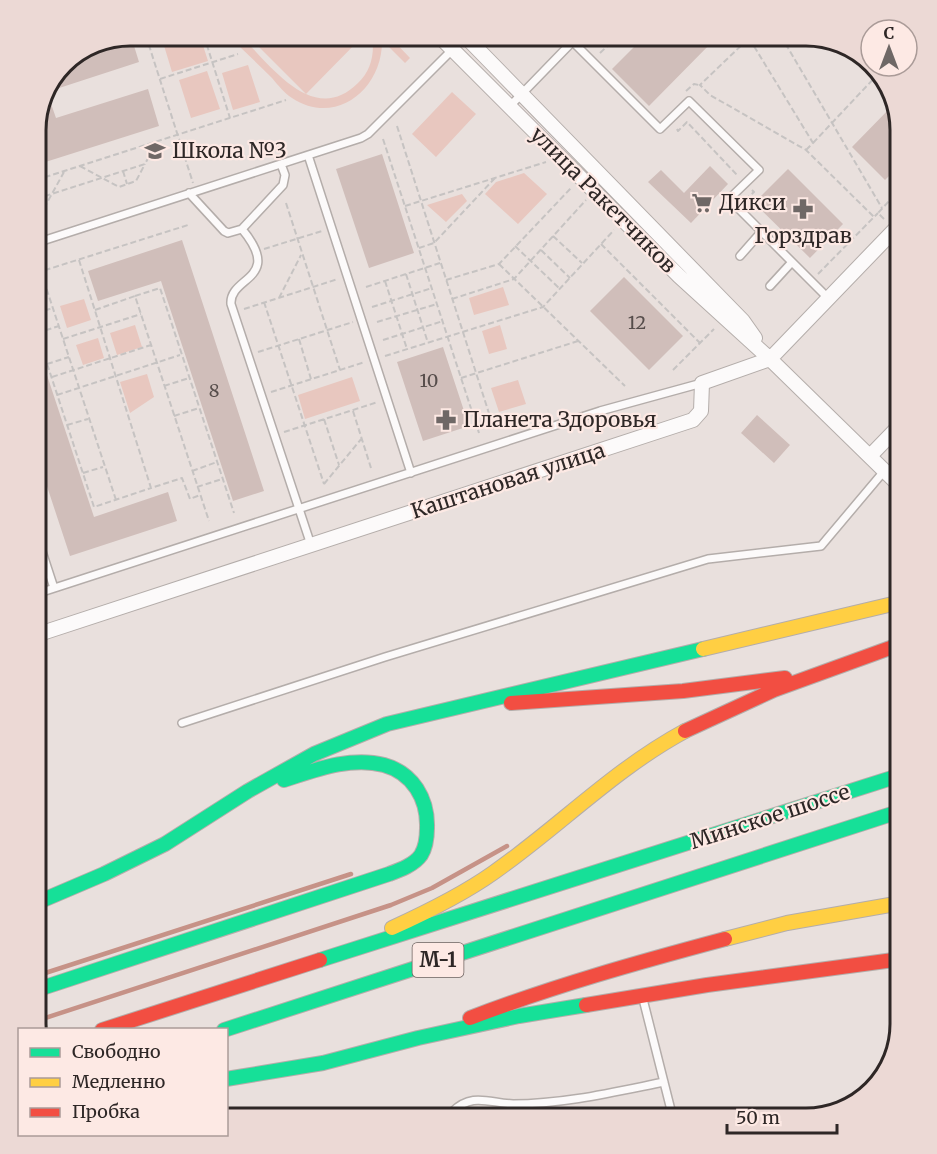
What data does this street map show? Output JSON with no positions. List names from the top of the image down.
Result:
{
  "streets": {
    "main road": ["Минское шоссе", "М-1"],
    "street": ["улица Ракетчиков", "Каштановая улица"]
  },
  "crossings": [
    ["Минское шоссе", "М-1"]
  ],
  "places": {
    "school or university": ["Школа №3"],
    "supermarket": ["Дикси"],
    "pharmacy": ["Горздрав", "Планета Здоровья"]
  },
  "house_numbers": ["12", "10", "8"],
  "legend": ["Свободно", "Медленно", "Пробка"],
  "scale_bar": "50 m",
  "north": "top"
}
